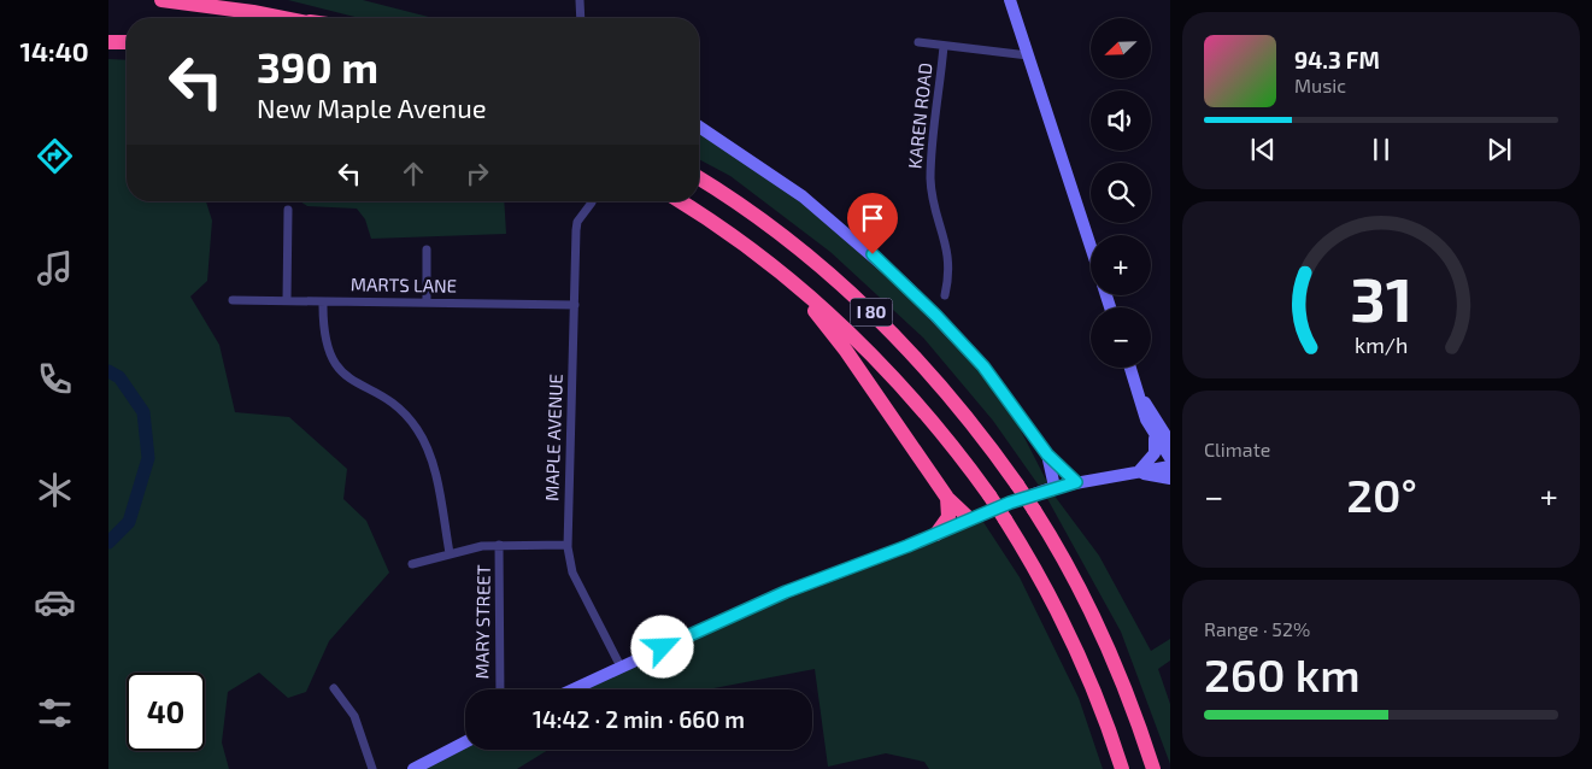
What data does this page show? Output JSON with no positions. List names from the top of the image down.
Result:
{
  "streets": {
    "highway": ["I 80"],
    "street": [
      "KAREN ROAD",
      "MARTS LANE",
      "MAPLE AVENUE",
      "MARY STREET"
    ]
  },
  "crossings": [
    ["MARTS LANE", "MAPLE AVENUE"]
  ],
  "north": "bottom left",
  "page": {
    "tabs": "14:40",
    "map_buttons": ["+", "−"],
    "turn": ["390 m", "New Maple Avenue"],
    "song": ["94.3 FM", "Music"],
    "tile": [
      "Climate",
      ["Range · 52%", "260 km"]
    ],
    "heat": ["−", "20°", "+"],
    "limit": "40",
    "trip": "14:42 · 2 min · 660 m",
    "gauge": ["31", "km/h"]
  }
}
